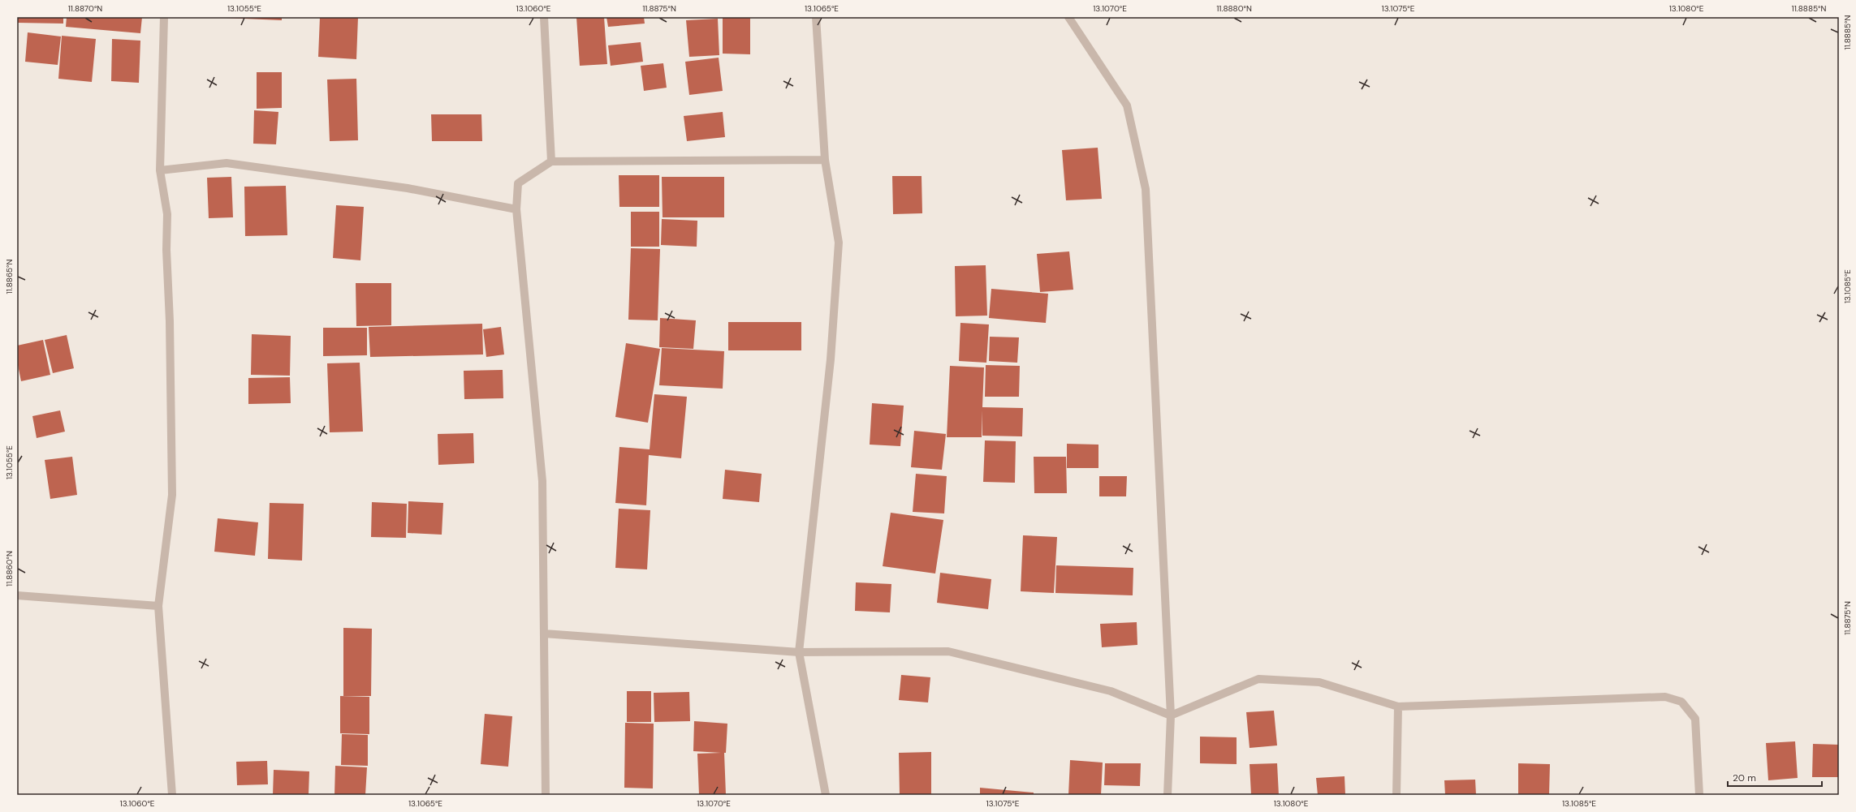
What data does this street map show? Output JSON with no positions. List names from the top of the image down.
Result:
{
  "scale_bar": "20 m",
  "coordinates": [
    "11.8870°N",
    "13.1055°E",
    "13.1060°E",
    "11.8875°N",
    "13.1065°E",
    "13.1070°E",
    "11.8880°N",
    "13.1075°E",
    "13.1080°E",
    "11.8885°N",
    "11.8865°N",
    "13.1085°E",
    "11.8860°N"
  ]
}
